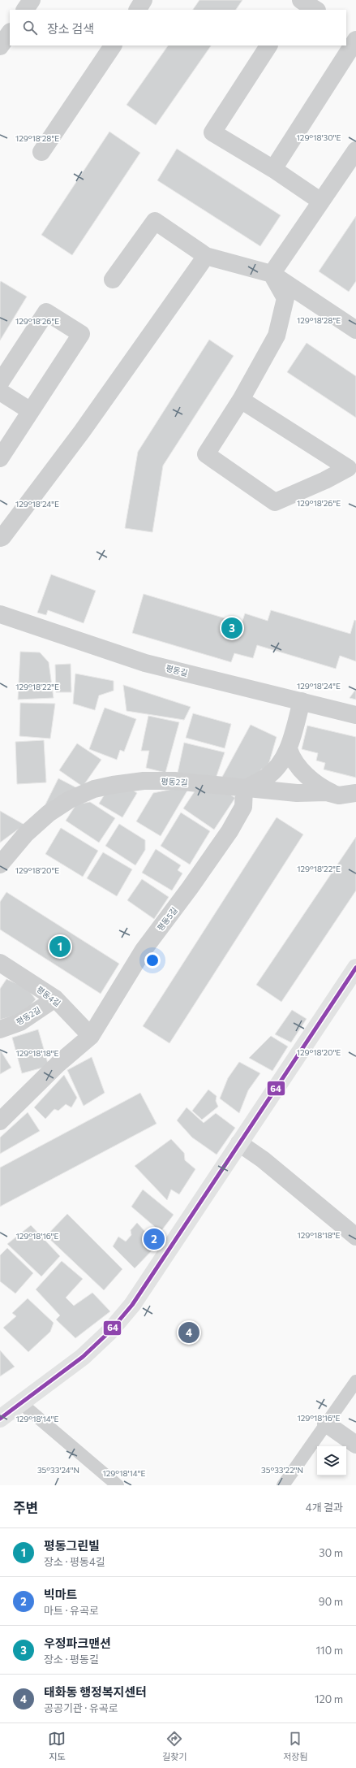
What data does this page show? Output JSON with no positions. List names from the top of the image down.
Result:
{
  "streets": {
    "street": [
      "평동길",
      "평동2길",
      "평동5길",
      "평동4길"
    ]
  },
  "crossings": [
    ["평동2길", "평동5길"],
    ["평동2길", "평동4길"],
    ["평동5길", "평동4길"]
  ],
  "lines": ["transit line 64"],
  "page": {
    "search": "장소 검색",
    "pins": [
      "3",
      "1",
      "2",
      "4"
    ],
    "heading": ["주변", "4개 결과"],
    "list": [
      {
        "mark": "1",
        "name": "평동그린빌",
        "note": "장소 · 평동4길",
        "value": "30 m"
      },
      {
        "mark": "2",
        "name": "빅마트",
        "note": "마트 · 유곡로",
        "value": "90 m"
      },
      {
        "mark": "3",
        "name": "우정파크맨션",
        "note": "장소 · 평동길",
        "value": "110 m"
      },
      {
        "mark": "4",
        "name": "태화동 행정복지센터",
        "note": "공공기관 · 유곡로",
        "value": "120 m"
      }
    ],
    "nav": ["지도", "길찾기", "저장됨"]
  },
  "coordinates": [
    "129°18'30\"E",
    "129°18'28\"E",
    "129°18'26\"E",
    "129°18'24\"E",
    "129°18'22\"E",
    "129°18'20\"E",
    "129°18'18\"E",
    "129°18'16\"E",
    "129°18'14\"E",
    "35°33'24\"N",
    "35°33'22\"N"
  ]
}
